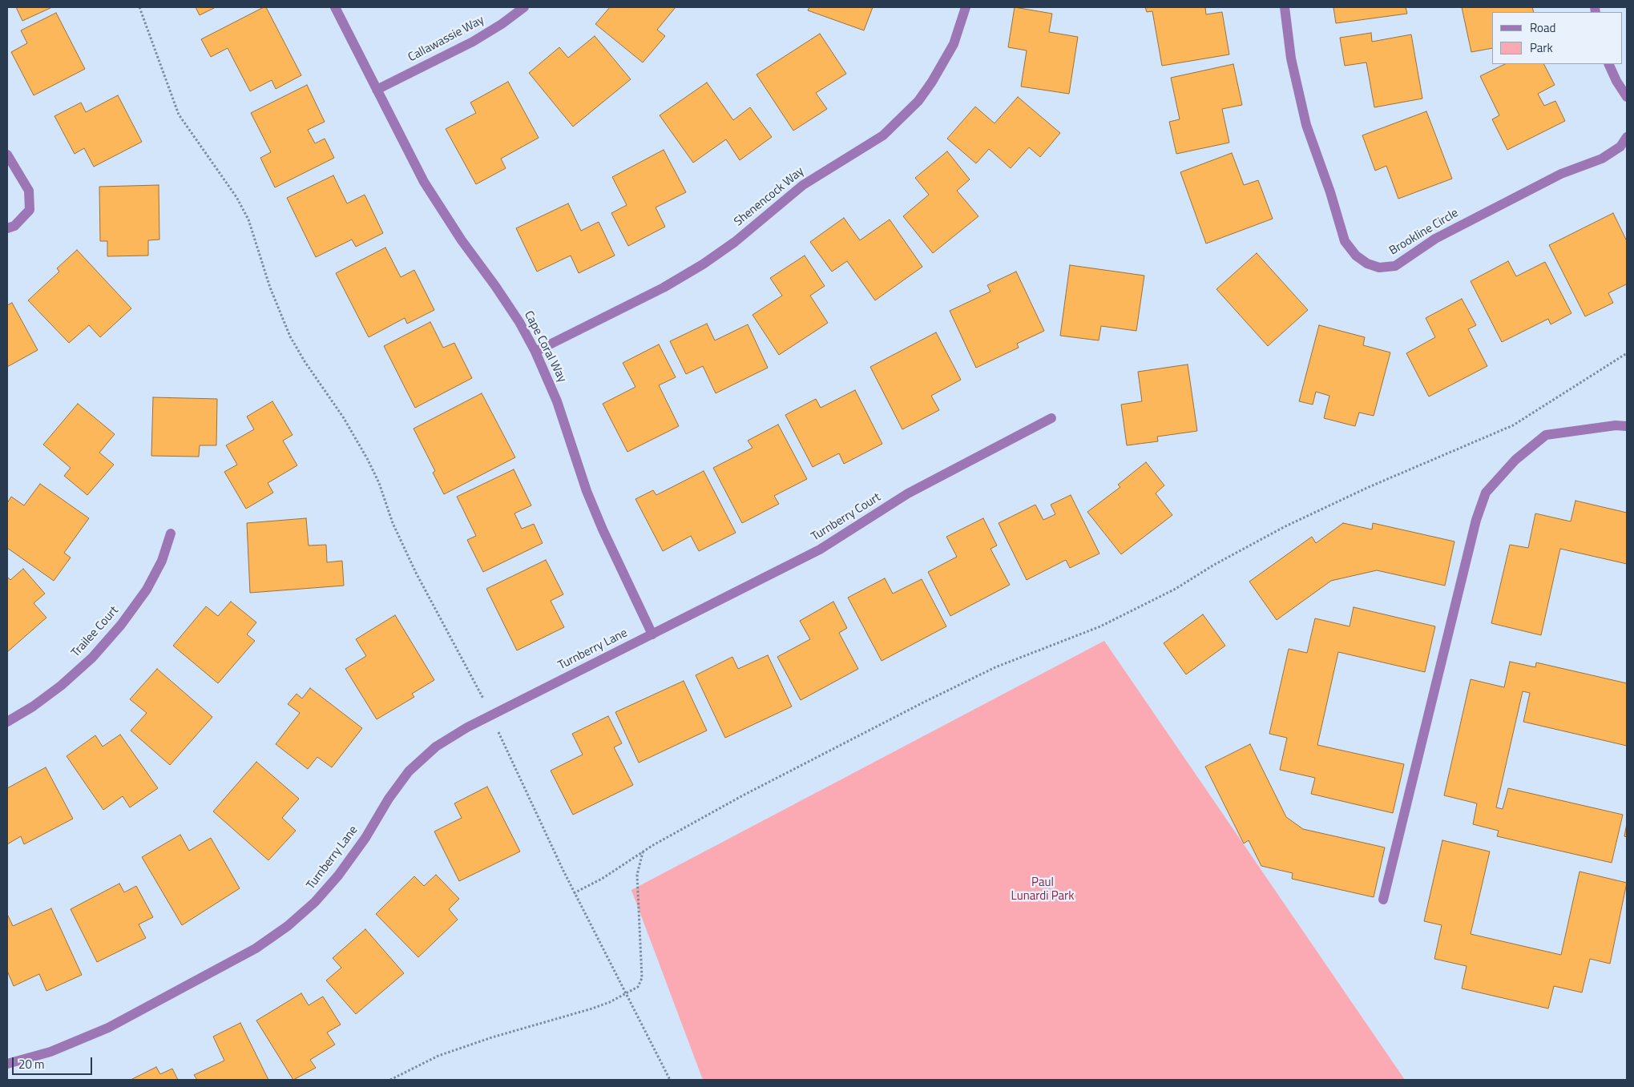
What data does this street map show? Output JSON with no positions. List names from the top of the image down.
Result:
{
  "streets": {
    "street": [
      "Callawassie Way",
      "Shenencock Way",
      "Brookline Circle",
      "Cape Coral Way",
      "Turnberry Court",
      "Trailee Court",
      "Turnberry Lane"
    ]
  },
  "crossings": [
    ["Callawassie Way", "Cape Coral Way"],
    ["Shenencock Way", "Cape Coral Way"],
    ["Cape Coral Way", "Turnberry Court"],
    ["Cape Coral Way", "Turnberry Lane"],
    ["Turnberry Court", "Turnberry Lane"]
  ],
  "parks": ["Paul Lunardi Park"],
  "legend": ["Road", "Park"],
  "scale_bar": "20 m"
}
